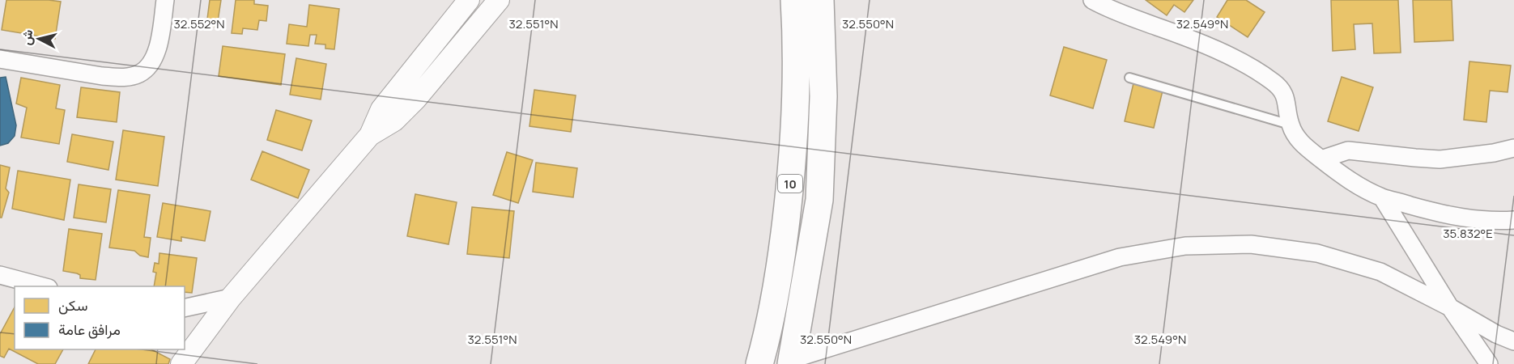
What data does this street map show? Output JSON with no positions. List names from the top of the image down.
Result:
{
  "streets": {
    "highway": ["10"]
  },
  "legend": ["سكن", "مرافق عامة"],
  "north": "left",
  "coordinates": [
    "32.552°N",
    "32.551°N",
    "32.550°N",
    "32.549°N",
    "35.832°E"
  ]
}
